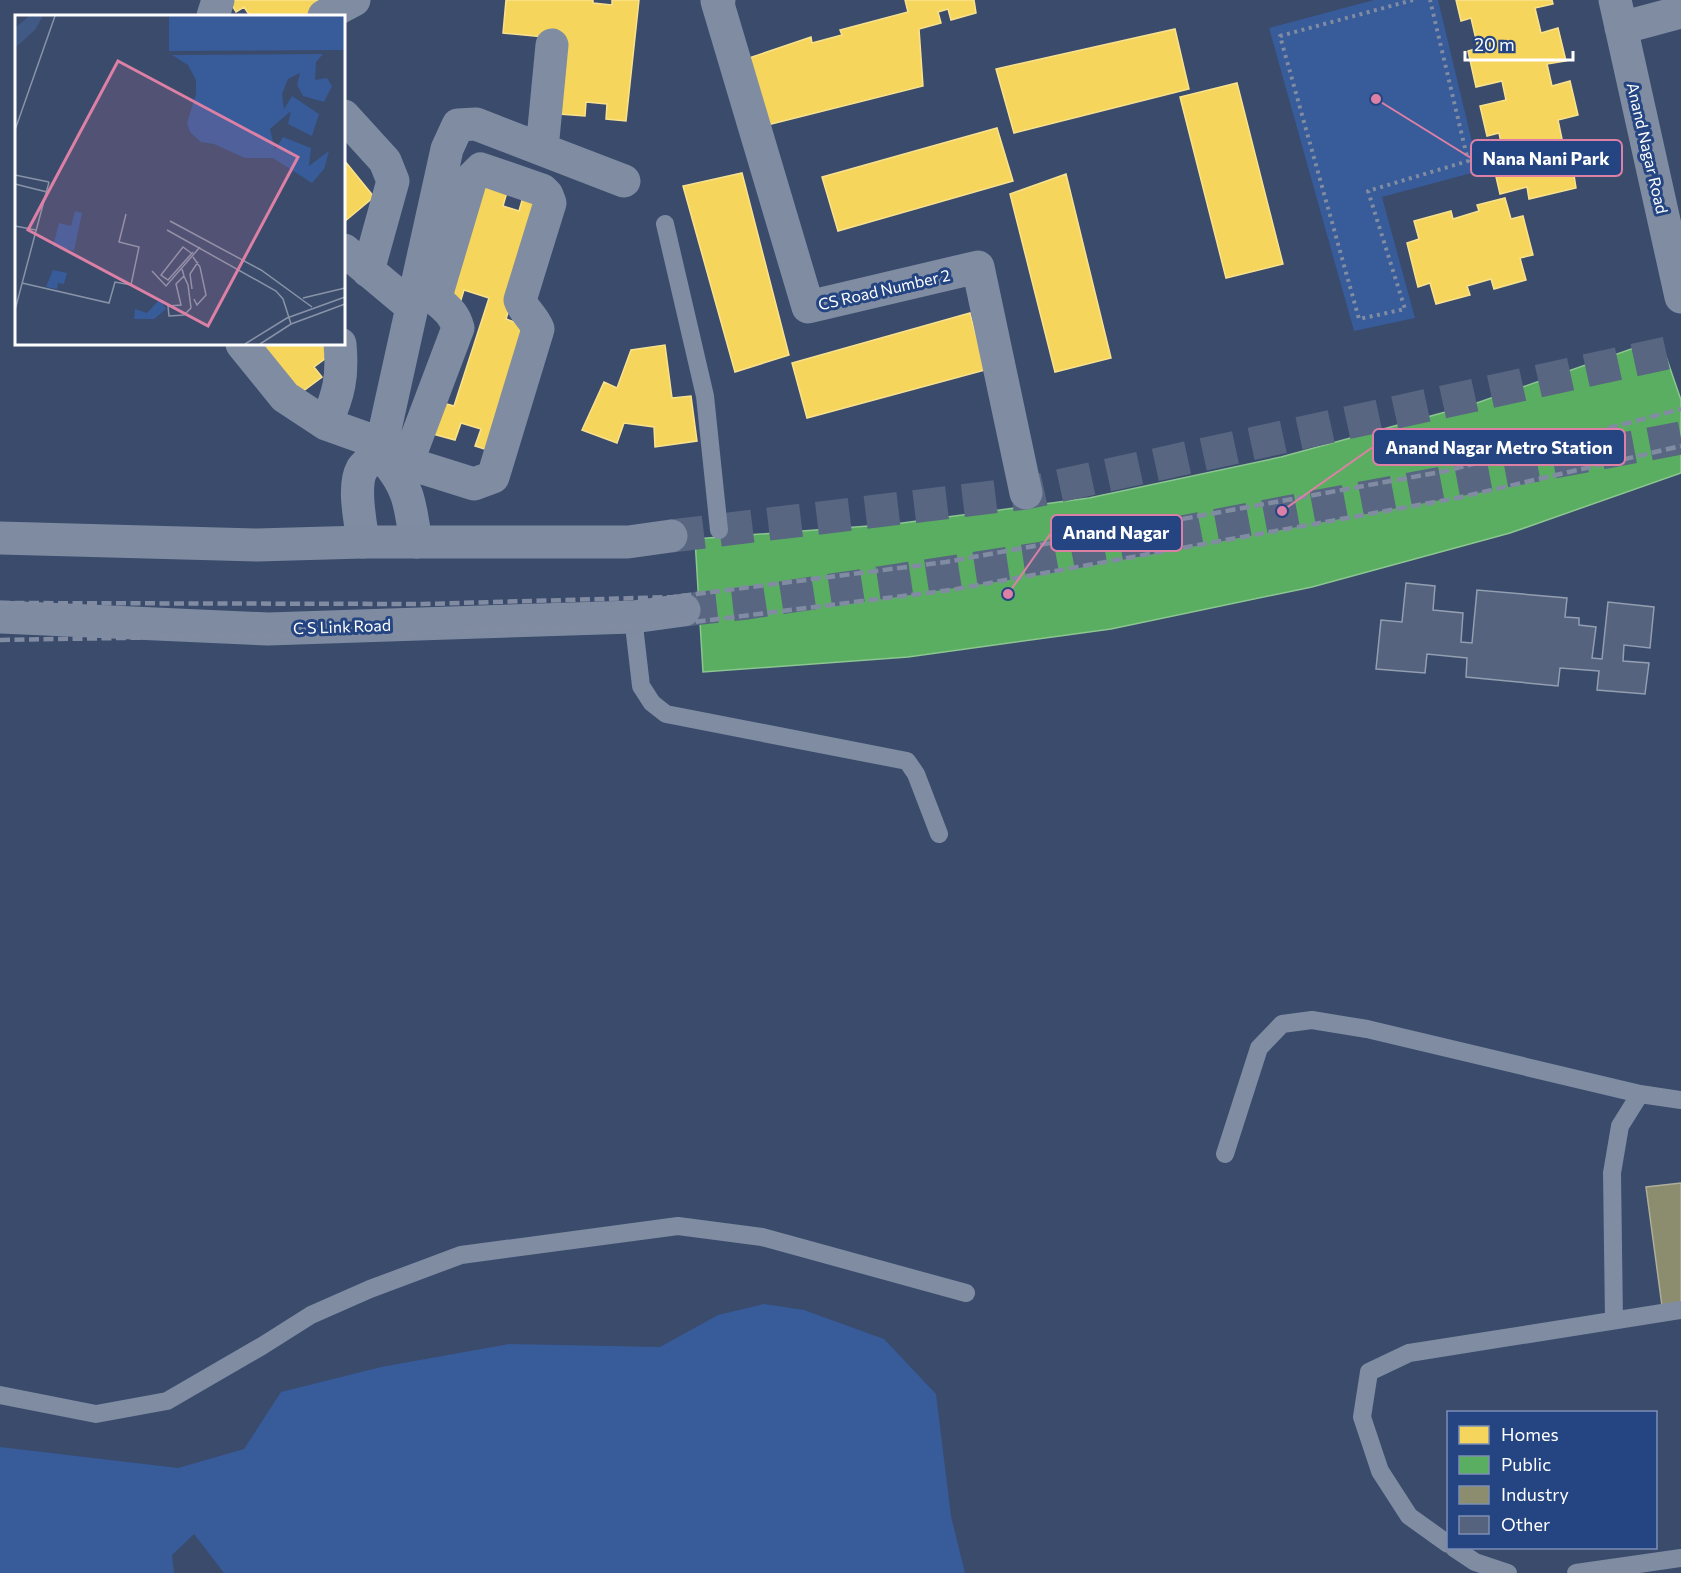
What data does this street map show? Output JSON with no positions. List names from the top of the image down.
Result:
{
  "streets": {
    "main road": ["C S Link Road"],
    "street": ["Anand Nagar Road", "CS Road Number 2"]
  },
  "places": ["Nana Nani Park", "Anand Nagar Metro Station", "Anand Nagar"],
  "legend": [
    "Homes",
    "Public",
    "Industry",
    "Other"
  ],
  "scale_bar": "20 m"
}
